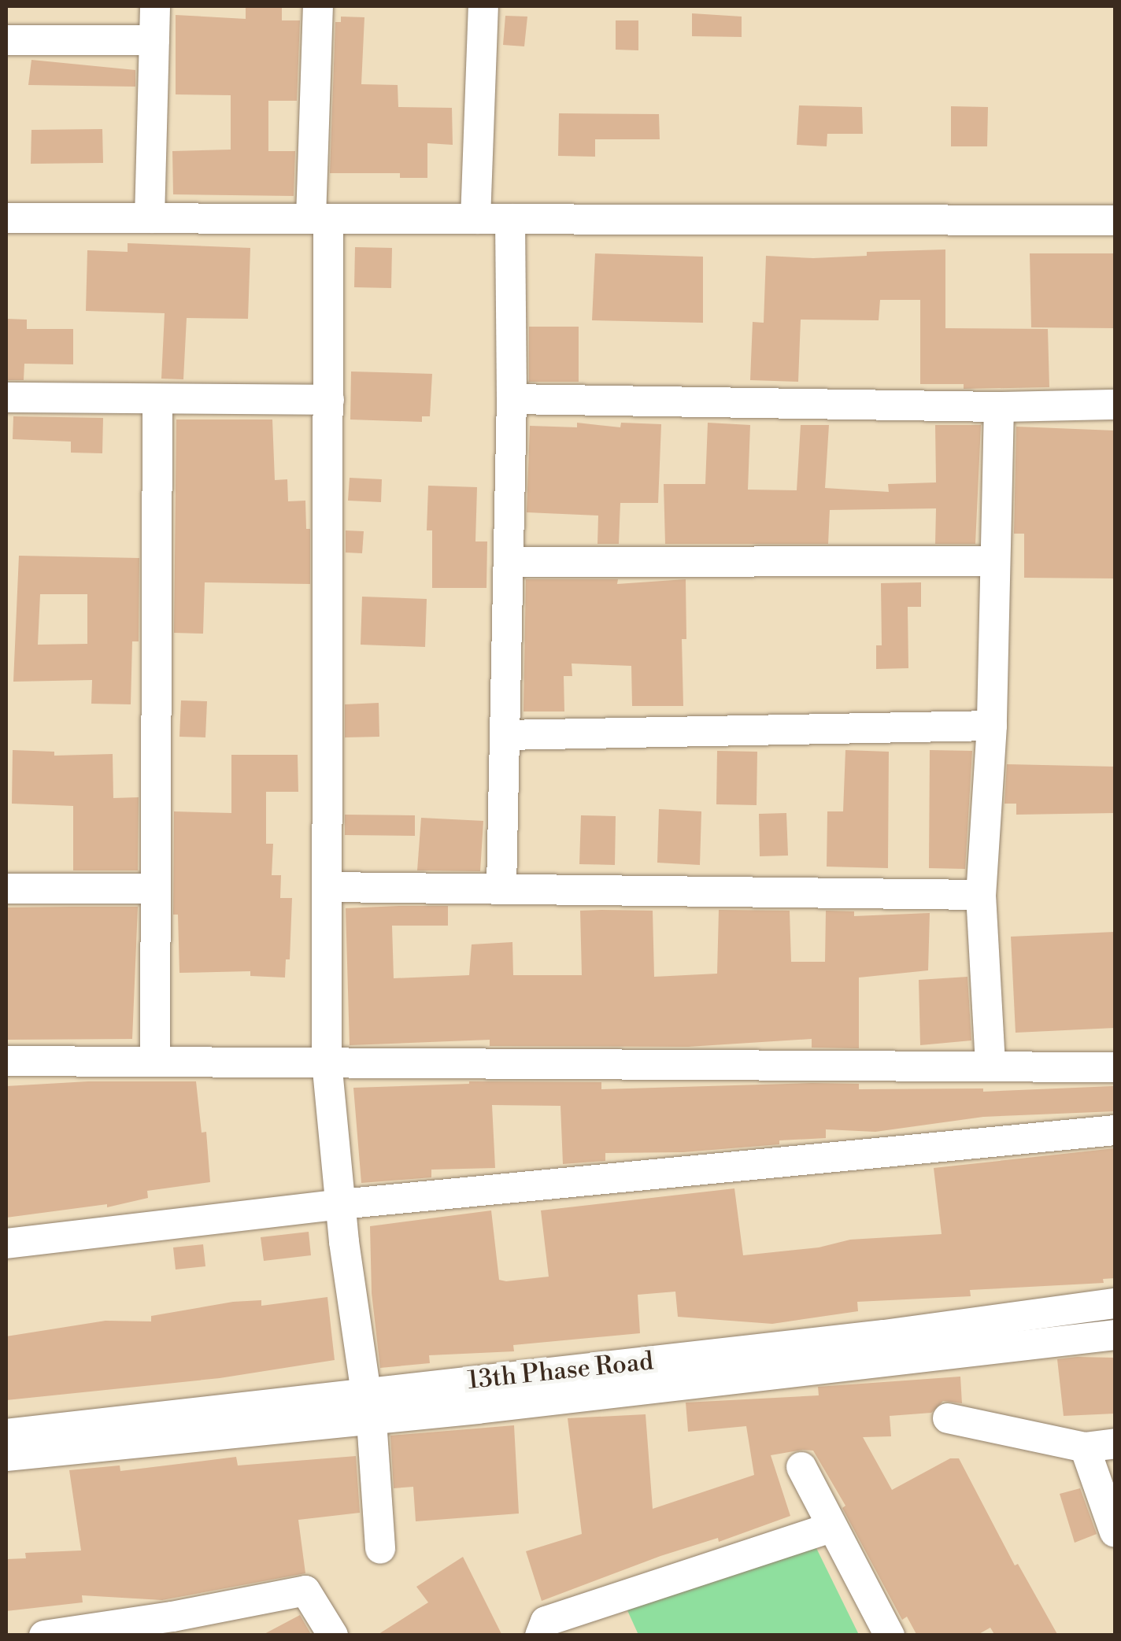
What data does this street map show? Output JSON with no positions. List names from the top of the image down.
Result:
{
  "streets": {
    "street": ["13th Phase Road"]
  }
}
